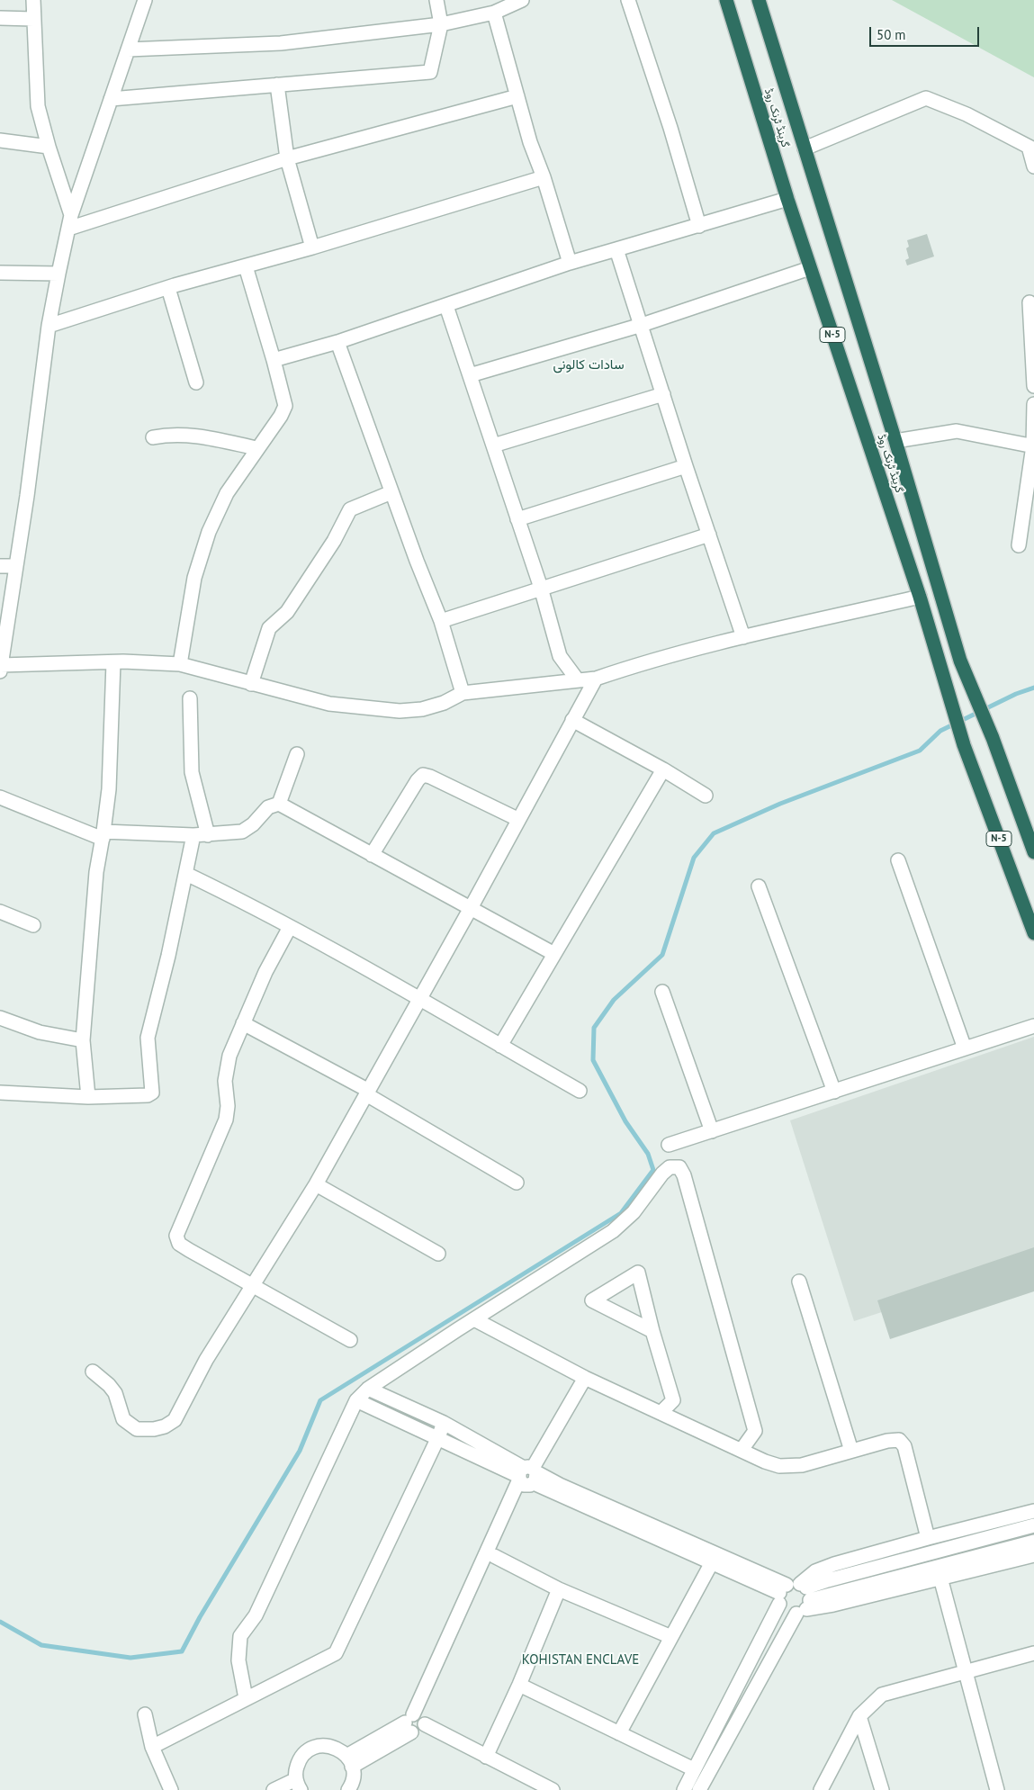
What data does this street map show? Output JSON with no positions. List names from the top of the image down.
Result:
{
  "streets": {
    "highway": ["گرینڈ ٹرنک روڈ", "N-5"]
  },
  "districts": ["سادات کالونی", "KOHISTAN ENCLAVE"],
  "scale_bar": "50 m"
}
